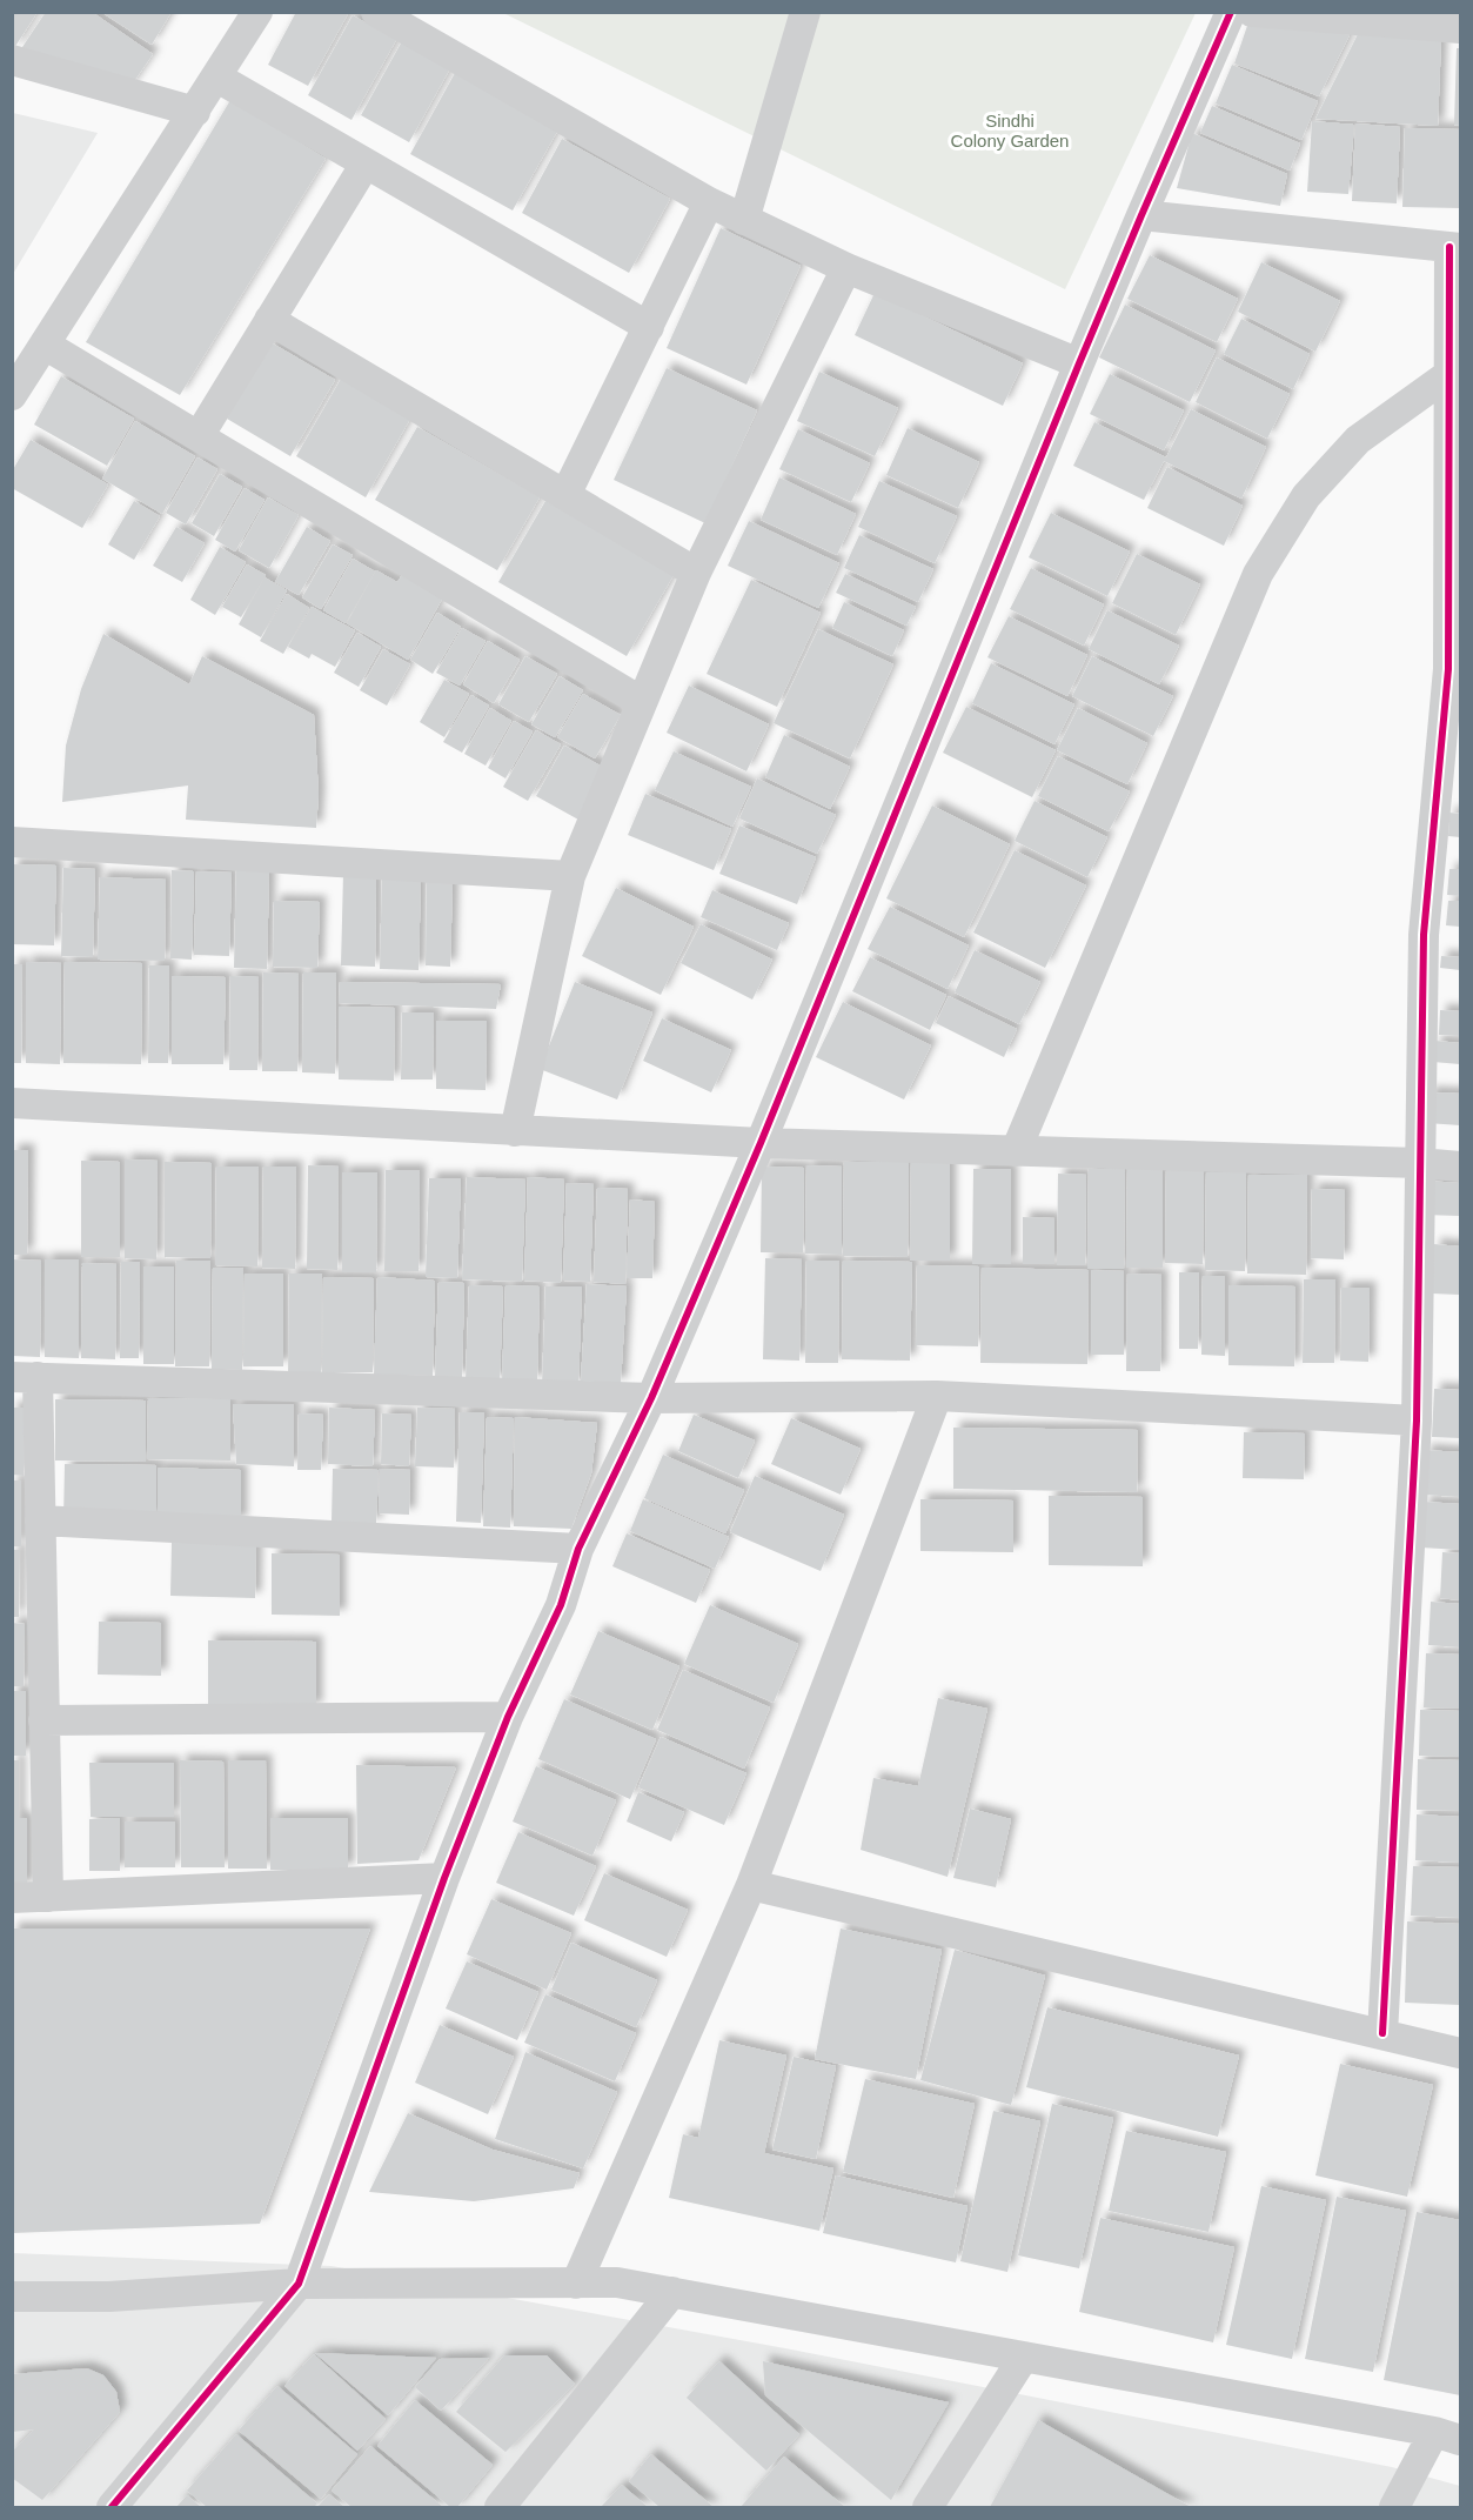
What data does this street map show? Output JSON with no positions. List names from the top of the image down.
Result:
{
  "parks": ["Sindhi Colony Garden"]
}
